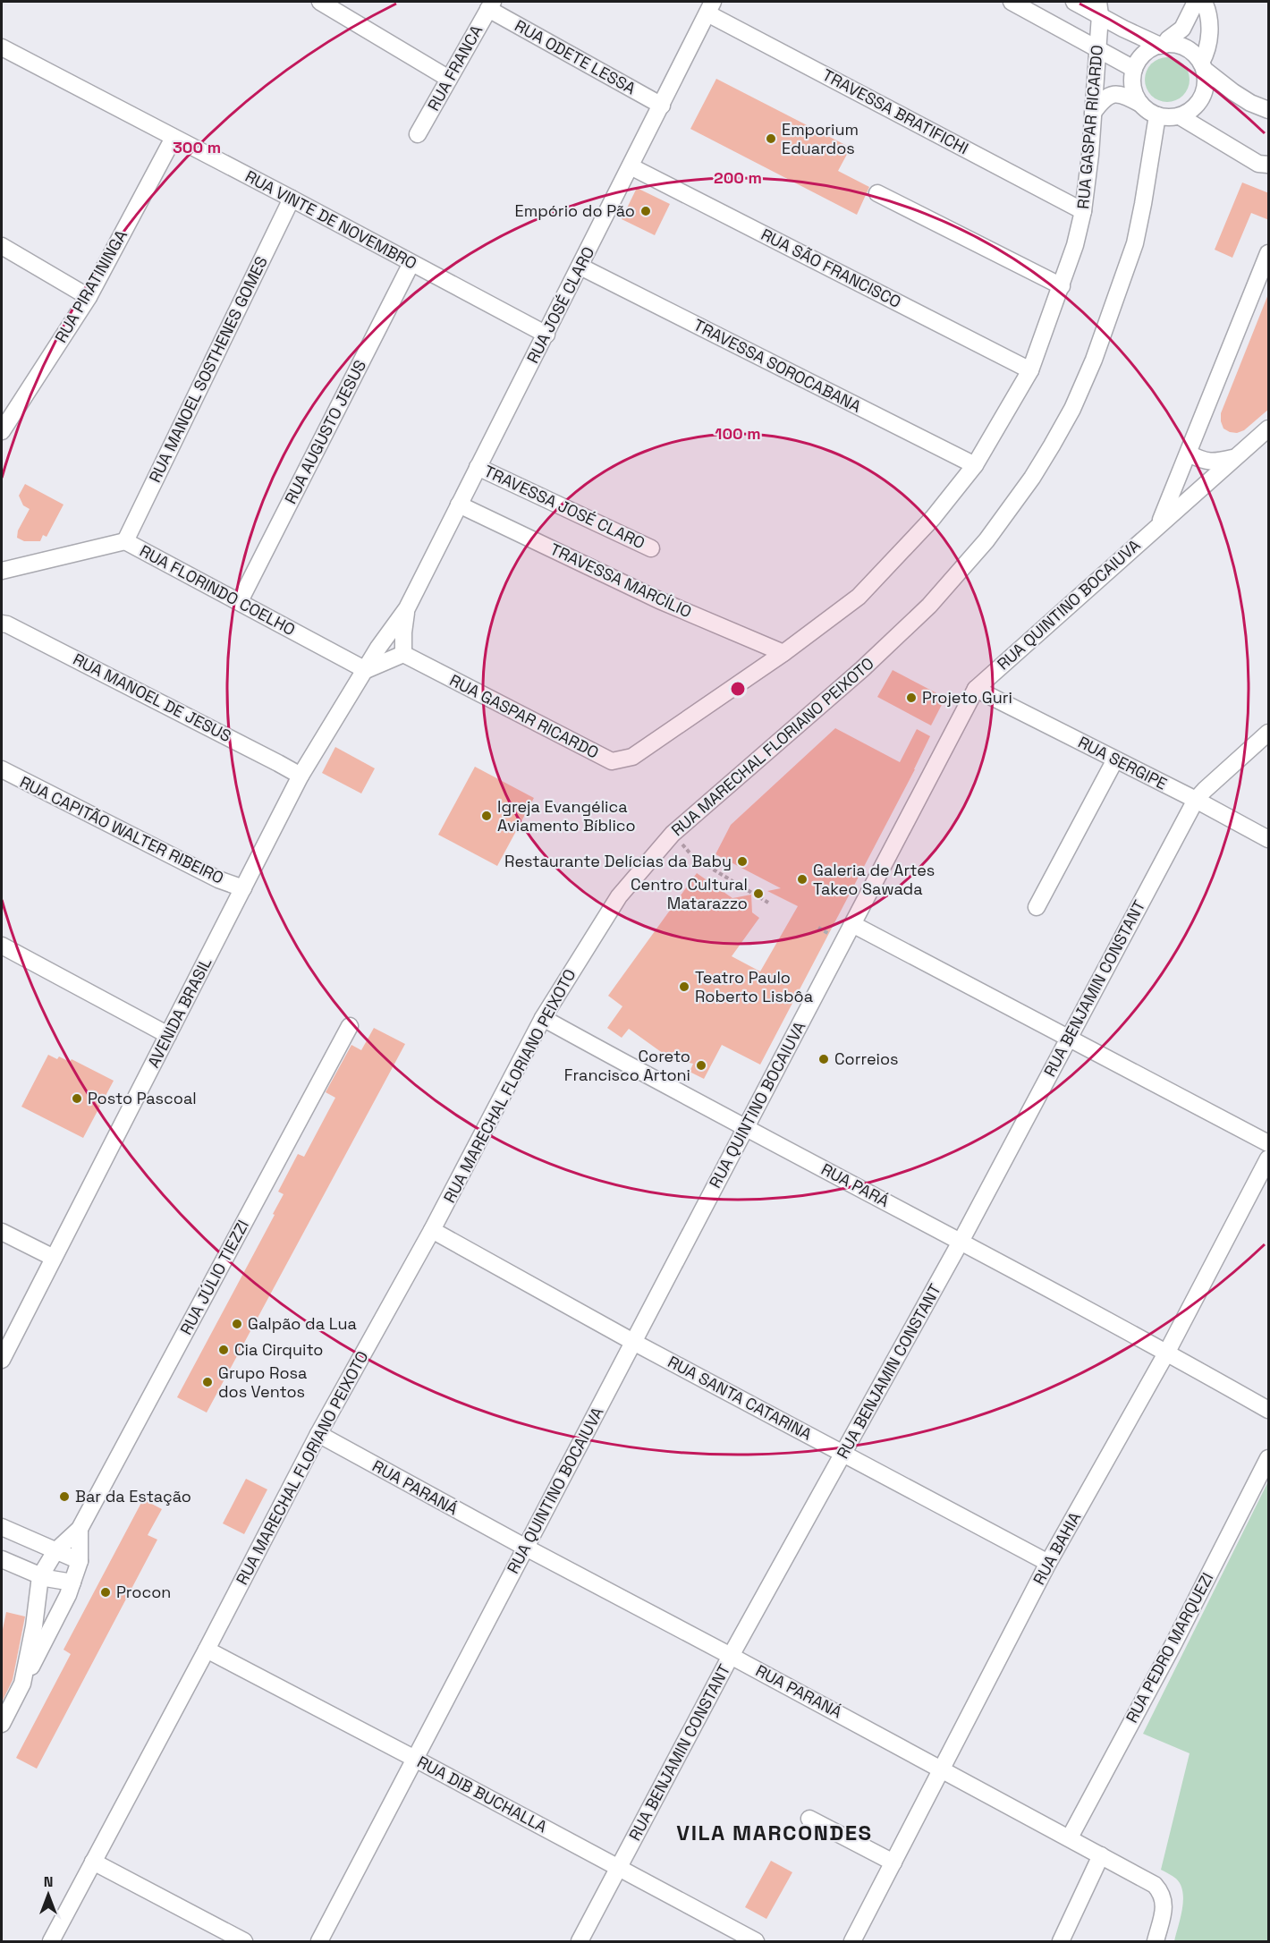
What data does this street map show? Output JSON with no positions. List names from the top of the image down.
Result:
{
  "streets": {
    "street": [
      "RUA ODETE LESSA",
      "RUA FRANCA",
      "TRAVESSA BRATIFICHI",
      "RUA GASPAR RICARDO",
      "RUA VINTE DE NOVEMBRO",
      "RUA SÃO FRANCISCO",
      "RUA PIRATININGA",
      "RUA JOSÉ CLARO",
      "TRAVESSA SOROCABANA",
      "RUA MANOEL SOSTHENES GOMES",
      "RUA AUGUSTO JESUS",
      "TRAVESSA JOSÉ CLARO",
      "TRAVESSA MARCÍLIO",
      "RUA FLORINDO COELHO",
      "RUA QUINTINO BOCAIUVA",
      "RUA MANOEL DE JESUS",
      "RUA MARECHAL FLORIANO PEIXOTO",
      "RUA SERGIPE",
      "RUA CAPITÃO WALTER RIBEIRO",
      "RUA BENJAMIN CONSTANT",
      "AVENIDA BRASIL",
      "RUA PARÁ",
      "RUA JÚLIO TIEZZI",
      "RUA SANTA CATARINA",
      "RUA PARANÁ",
      "RUA BAHIA",
      "RUA PEDRO MARQUEZI",
      "RUA DIB BUCHALLA"
    ]
  },
  "crossings": [
    ["RUA ODETE LESSA", "RUA FRANCA"],
    ["RUA ODETE LESSA", "RUA JOSÉ CLARO"],
    ["TRAVESSA BRATIFICHI", "RUA GASPAR RICARDO"],
    ["TRAVESSA BRATIFICHI", "RUA JOSÉ CLARO"],
    ["RUA GASPAR RICARDO", "RUA SÃO FRANCISCO"],
    ["RUA GASPAR RICARDO", "RUA JOSÉ CLARO"],
    ["RUA GASPAR RICARDO", "TRAVESSA SOROCABANA"],
    ["RUA GASPAR RICARDO", "TRAVESSA MARCÍLIO"],
    ["RUA VINTE DE NOVEMBRO", "RUA PIRATININGA"],
    ["RUA VINTE DE NOVEMBRO", "RUA JOSÉ CLARO"],
    ["RUA VINTE DE NOVEMBRO", "RUA MANOEL SOSTHENES GOMES"],
    ["RUA VINTE DE NOVEMBRO", "RUA AUGUSTO JESUS"],
    ["RUA SÃO FRANCISCO", "RUA JOSÉ CLARO"],
    ["RUA JOSÉ CLARO", "TRAVESSA SOROCABANA"],
    ["RUA JOSÉ CLARO", "TRAVESSA JOSÉ CLARO"],
    ["RUA JOSÉ CLARO", "TRAVESSA MARCÍLIO"],
    ["RUA JOSÉ CLARO", "RUA FLORINDO COELHO"],
    ["RUA JOSÉ CLARO", "AVENIDA BRASIL"],
    ["RUA MANOEL SOSTHENES GOMES", "RUA FLORINDO COELHO"],
    ["RUA AUGUSTO JESUS", "RUA FLORINDO COELHO"],
    ["RUA FLORINDO COELHO", "AVENIDA BRASIL"],
    ["RUA QUINTINO BOCAIUVA", "RUA SERGIPE"],
    ["RUA QUINTINO BOCAIUVA", "RUA PARÁ"],
    ["RUA QUINTINO BOCAIUVA", "RUA SANTA CATARINA"],
    ["RUA QUINTINO BOCAIUVA", "RUA PARANÁ"],
    ["RUA QUINTINO BOCAIUVA", "RUA DIB BUCHALLA"],
    ["RUA MANOEL DE JESUS", "AVENIDA BRASIL"],
    ["RUA MARECHAL FLORIANO PEIXOTO", "RUA PARÁ"],
    ["RUA MARECHAL FLORIANO PEIXOTO", "RUA SANTA CATARINA"],
    ["RUA MARECHAL FLORIANO PEIXOTO", "RUA PARANÁ"],
    ["RUA MARECHAL FLORIANO PEIXOTO", "RUA DIB BUCHALLA"],
    ["RUA SERGIPE", "RUA BENJAMIN CONSTANT"],
    ["RUA CAPITÃO WALTER RIBEIRO", "AVENIDA BRASIL"],
    ["RUA BENJAMIN CONSTANT", "RUA PARÁ"],
    ["RUA BENJAMIN CONSTANT", "RUA SANTA CATARINA"],
    ["RUA BENJAMIN CONSTANT", "RUA PARANÁ"],
    ["RUA BENJAMIN CONSTANT", "RUA DIB BUCHALLA"],
    ["RUA PARÁ", "RUA BAHIA"],
    ["RUA SANTA CATARINA", "RUA BAHIA"],
    ["RUA PARANÁ", "RUA BAHIA"],
    ["RUA PARANÁ", "RUA PEDRO MARQUEZI"]
  ],
  "districts": ["VILA MARCONDES"],
  "places": [
    "Emporium Eduardos",
    "Empório do Pão",
    "Projeto Guri",
    "Igreja Evangélica Aviamento Bíblico",
    "Restaurante Delícias da Baby",
    "Galeria de Artes Takeo Sawada",
    "Centro Cultural Matarazzo",
    "Teatro Paulo Roberto Lisbôa",
    "Correios",
    "Coreto Francisco Artoni",
    "Posto Pascoal",
    "Galpão da Lua",
    "Cia Cirquito",
    "Grupo Rosa dos Ventos",
    "Bar da Estação",
    "Procon"
  ],
  "north": "top",
  "rings": ["300 m", "200 m", "100 m"]
}
